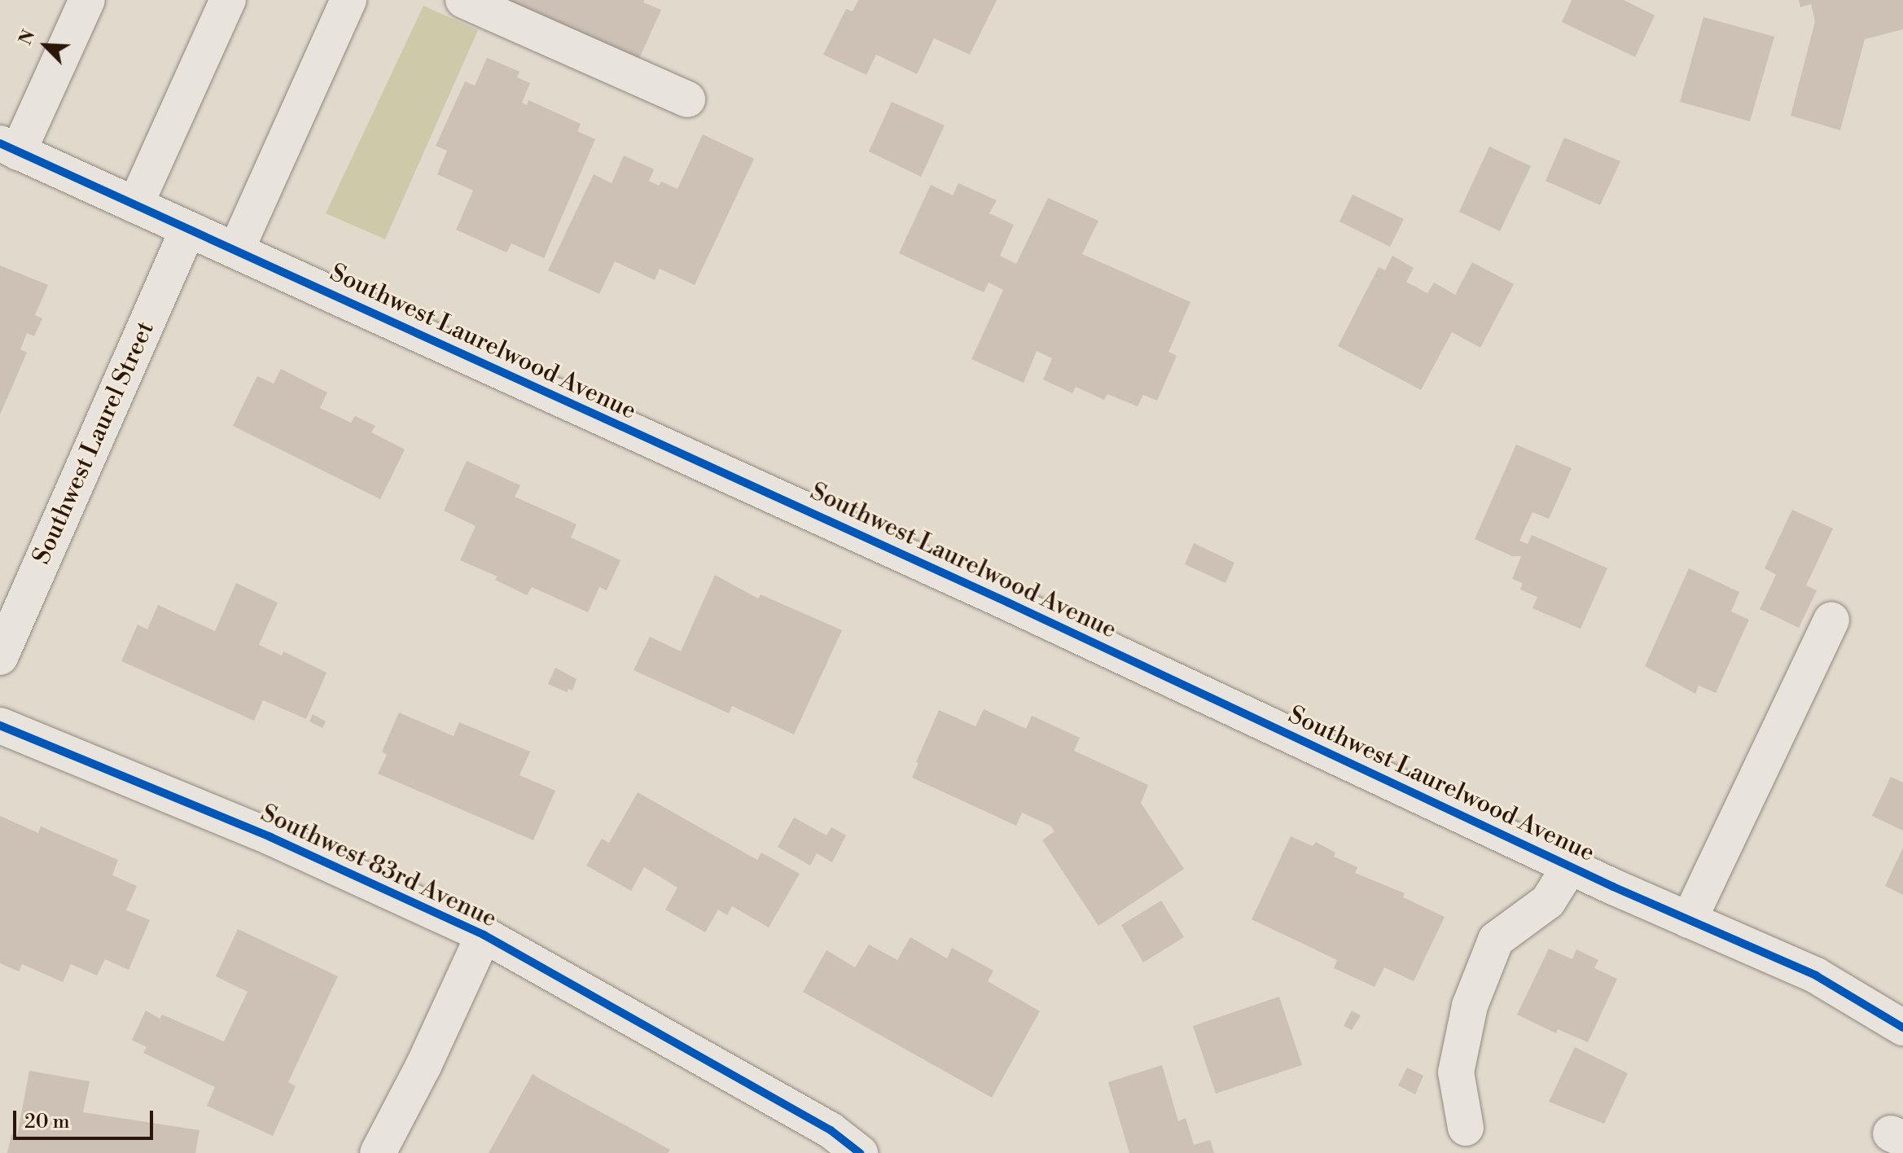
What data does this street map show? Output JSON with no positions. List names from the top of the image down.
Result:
{
  "streets": {
    "street": ["Southwest Laurelwood Avenue", "Southwest Laurel Street", "Southwest 83rd Avenue"]
  },
  "crossings": [
    ["Southwest Laurelwood Avenue", "Southwest Laurel Street"]
  ],
  "scale_bar": "20 m",
  "north": "top left"
}
